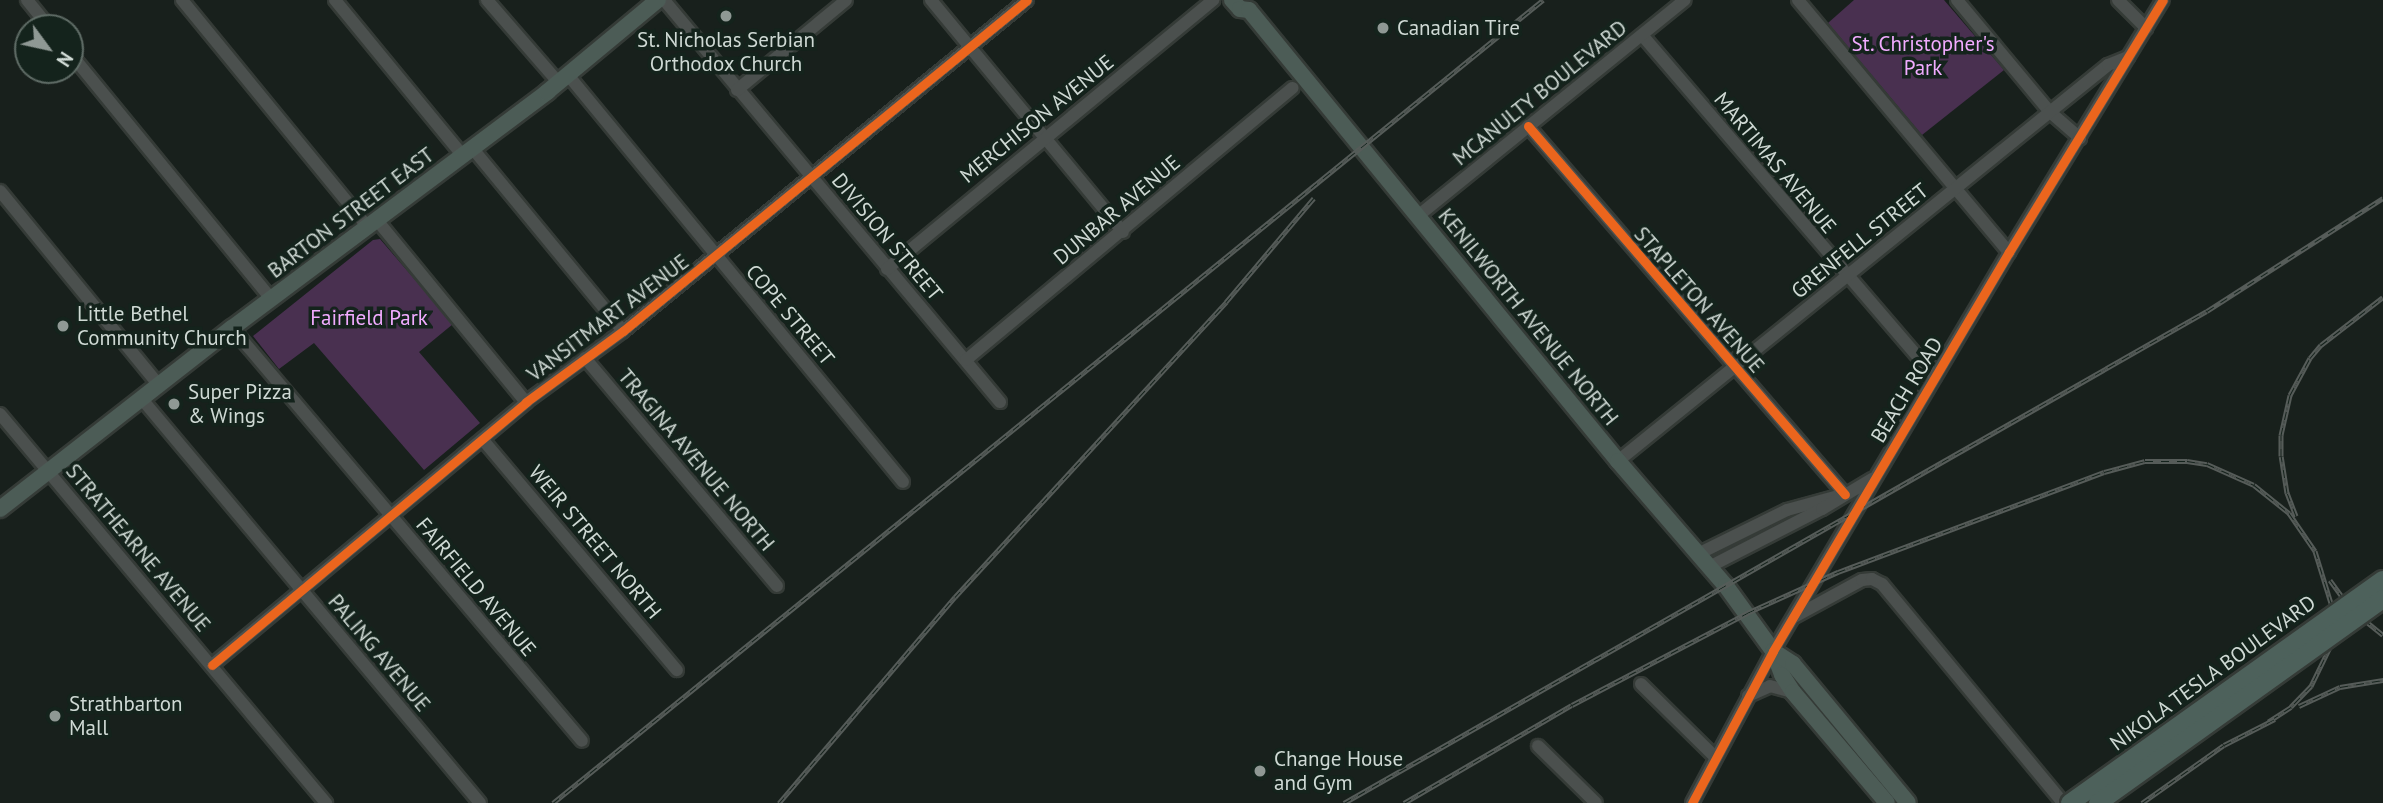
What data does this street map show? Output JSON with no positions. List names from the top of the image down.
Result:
{
  "streets": {
    "highway": ["NIKOLA TESLA BOULEVARD"],
    "main road": ["BARTON STREET EAST", "KENILWORTH AVENUE NORTH"],
    "street": [
      "MCANULTY BOULEVARD",
      "MERCHISON AVENUE",
      "MARTIMAS AVENUE",
      "DUNBAR AVENUE",
      "DIVISION STREET",
      "GRENFELL STREET",
      "STAPLETON AVENUE",
      "COPE STREET",
      "VANSITMART AVENUE",
      "BEACH ROAD",
      "TRAGINA AVENUE NORTH",
      "WEIR STREET NORTH",
      "STRATHEARNE AVENUE",
      "FAIRFIELD AVENUE",
      "PALING AVENUE"
    ]
  },
  "crossings": [
    ["MCANULTY BOULEVARD", "MARTIMAS AVENUE"],
    ["MCANULTY BOULEVARD", "STAPLETON AVENUE"],
    ["MCANULTY BOULEVARD", "KENILWORTH AVENUE NORTH"],
    ["MERCHISON AVENUE", "DIVISION STREET"],
    ["MARTIMAS AVENUE", "GRENFELL STREET"],
    ["MARTIMAS AVENUE", "BEACH ROAD"],
    ["DUNBAR AVENUE", "DIVISION STREET"],
    ["BARTON STREET EAST", "COPE STREET"],
    ["BARTON STREET EAST", "STRATHEARNE AVENUE"],
    ["BARTON STREET EAST", "FAIRFIELD AVENUE"],
    ["BARTON STREET EAST", "PALING AVENUE"],
    ["DIVISION STREET", "VANSITMART AVENUE"],
    ["GRENFELL STREET", "STAPLETON AVENUE"],
    ["GRENFELL STREET", "KENILWORTH AVENUE NORTH"],
    ["GRENFELL STREET", "BEACH ROAD"],
    ["COPE STREET", "VANSITMART AVENUE"],
    ["KENILWORTH AVENUE NORTH", "BEACH ROAD"],
    ["VANSITMART AVENUE", "TRAGINA AVENUE NORTH"],
    ["VANSITMART AVENUE", "WEIR STREET NORTH"],
    ["VANSITMART AVENUE", "STRATHEARNE AVENUE"],
    ["VANSITMART AVENUE", "FAIRFIELD AVENUE"],
    ["VANSITMART AVENUE", "PALING AVENUE"]
  ],
  "parks": ["St. Christopher's Park", "Fairfield Park"],
  "places": [
    "St. Nicholas Serbian Orthodox Church",
    "Canadian Tire",
    "Little Bethel Community Church",
    "Super Pizza & Wings",
    "Strathbarton Mall",
    "Change House and Gym"
  ],
  "north": "bottom right"
}
